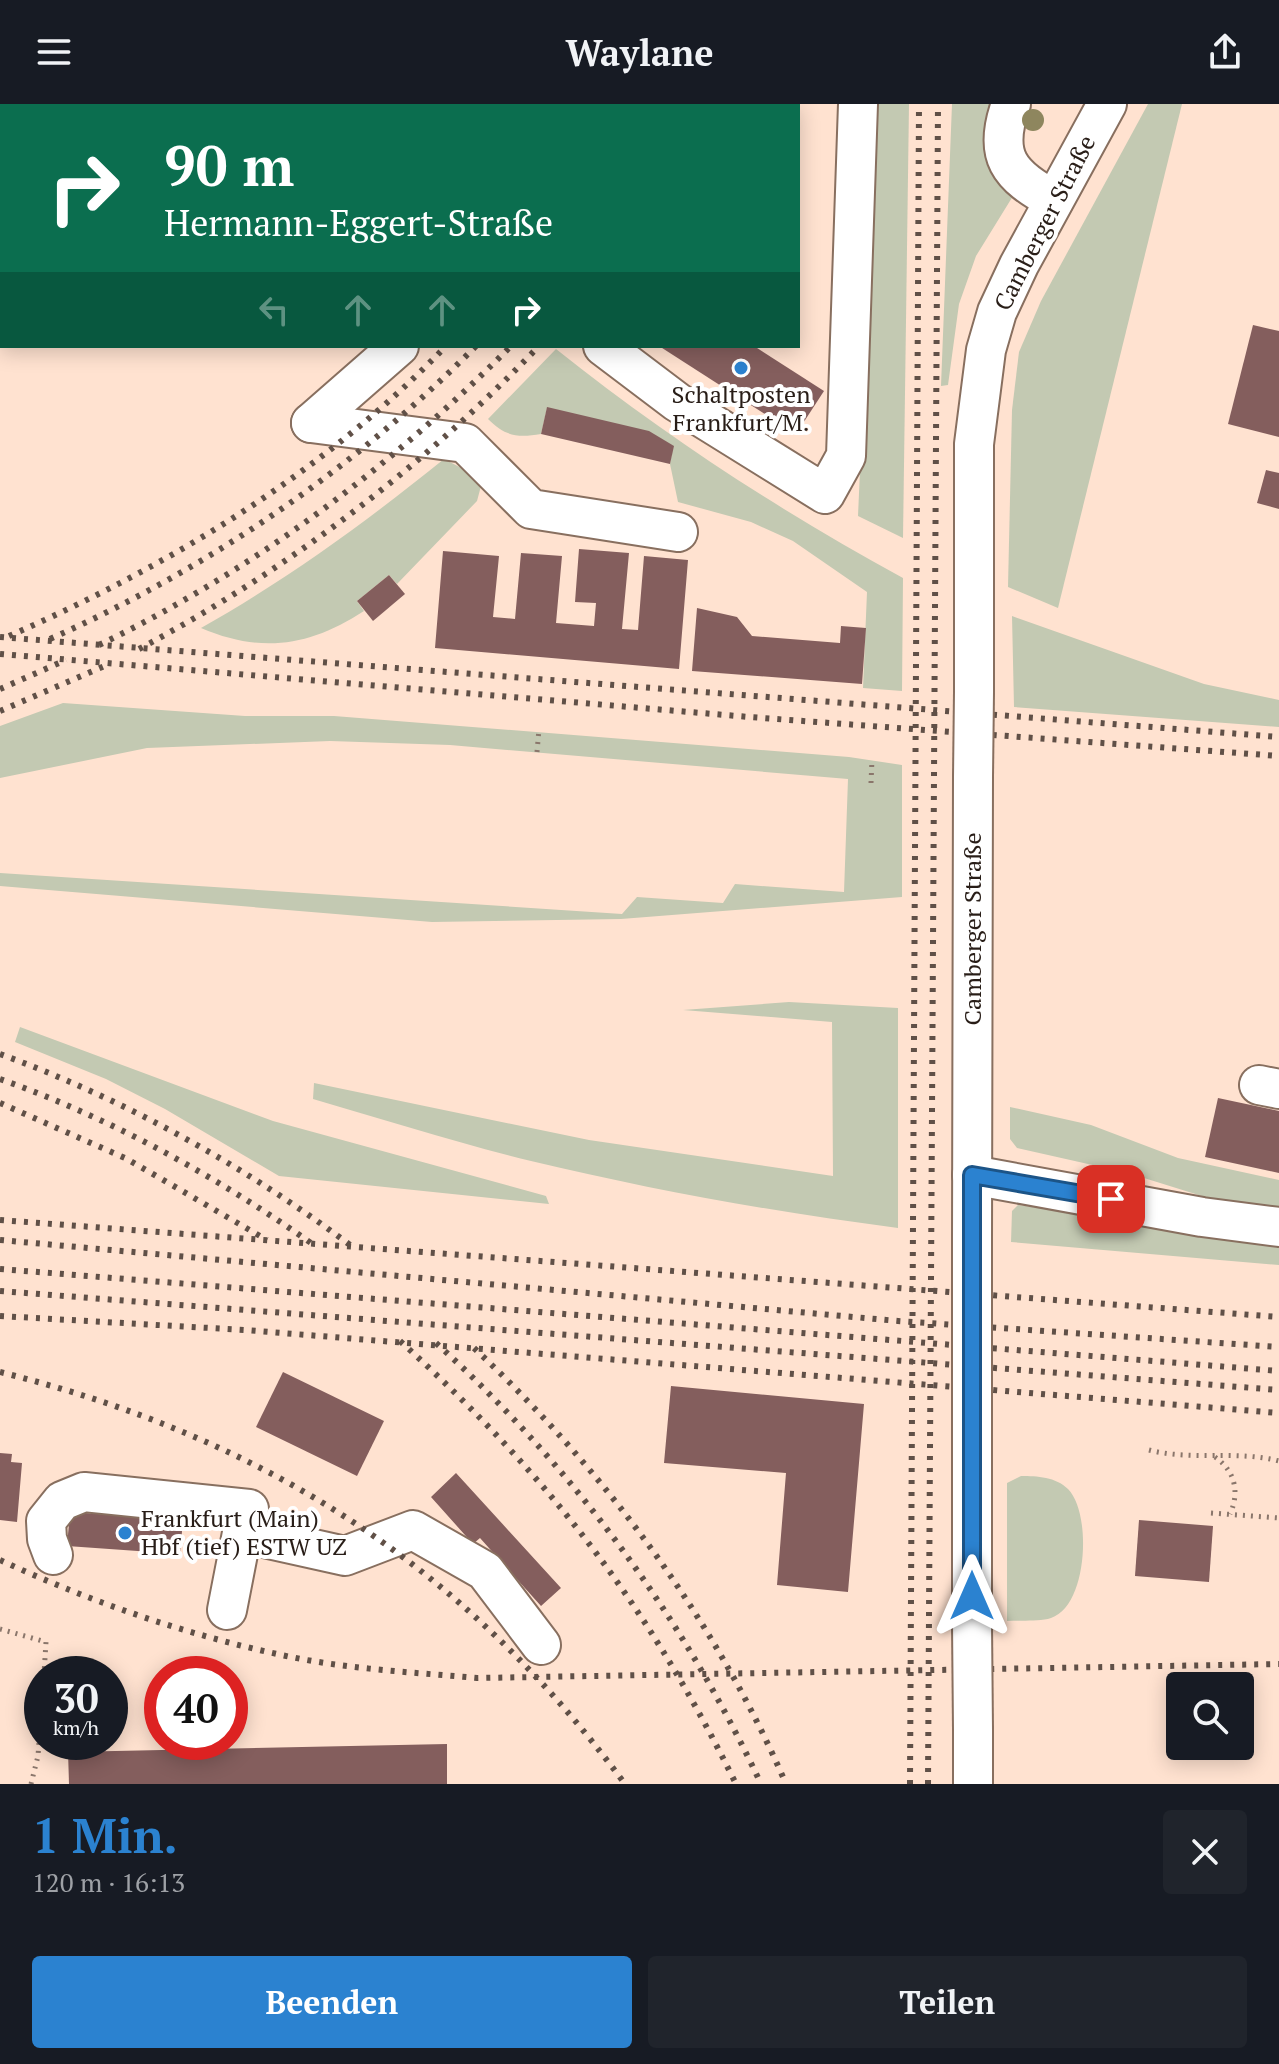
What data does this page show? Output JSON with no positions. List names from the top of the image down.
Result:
{
  "streets": {
    "street": ["Camberger Straße"]
  },
  "places": ["Schaltposten Frankfurt/M.", "Frankfurt (Main) Hbf (tief) ESTW UZ"],
  "page": {
    "header": "Waylane",
    "turn": ["90 m", "Hermann-Eggert-Straße"],
    "speed": "30 km/h",
    "limit": "40",
    "heading": ["1 Min.", "120 m · 16:13"],
    "buttons": ["Beenden", "Teilen"]
  }
}
